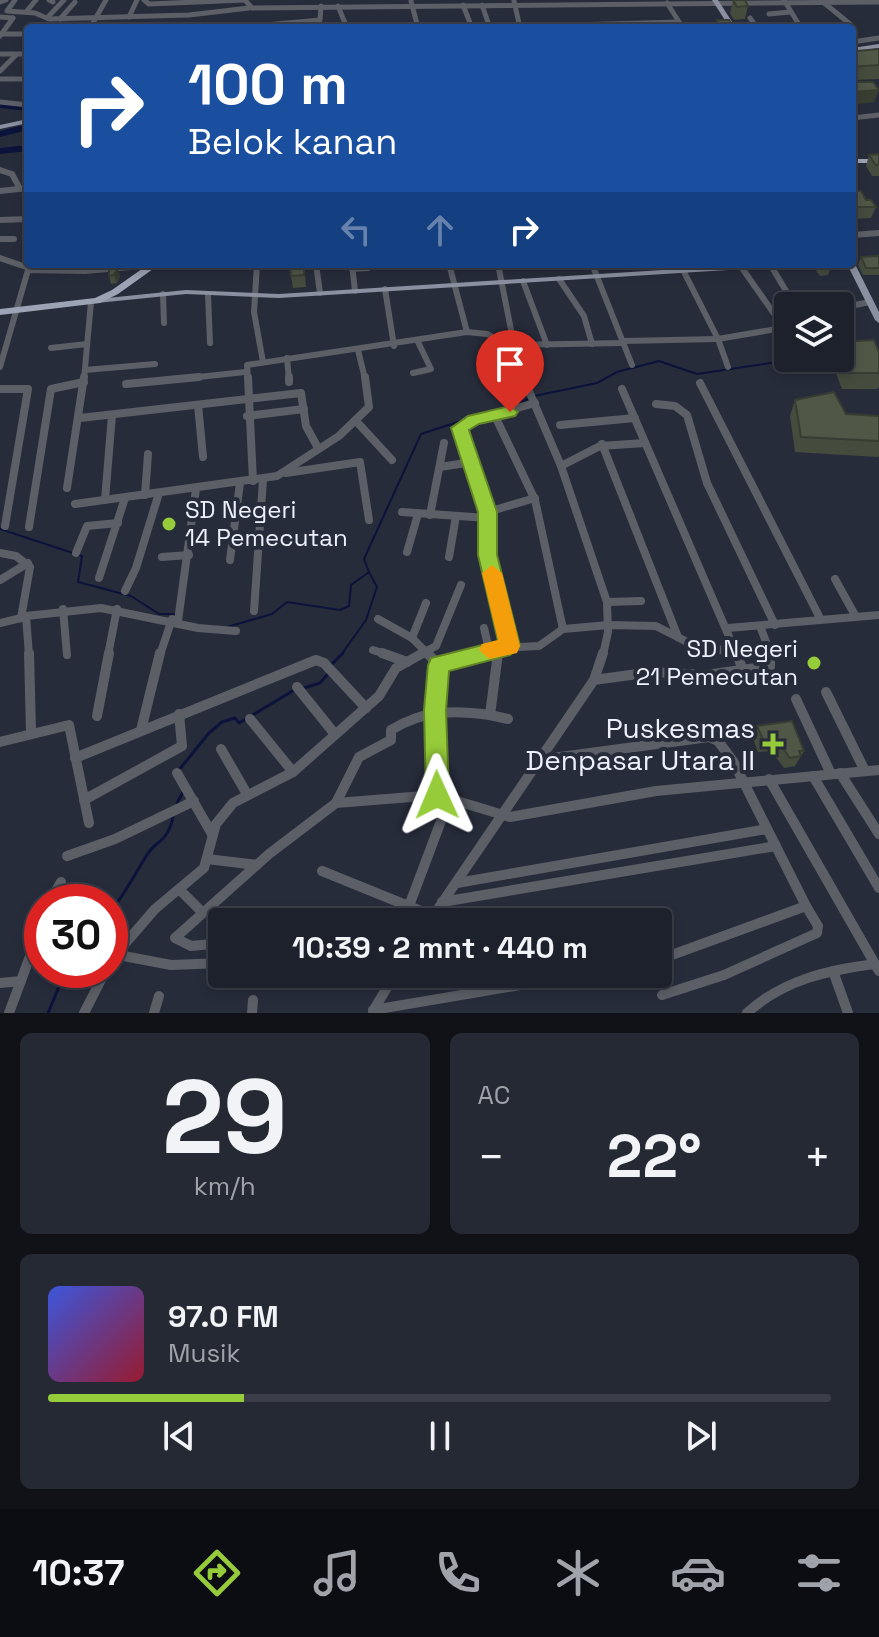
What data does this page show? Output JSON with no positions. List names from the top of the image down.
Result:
{
  "places": {
    "other": ["SD Negeri 14 Pemecutan", "SD Negeri 21 Pemecutan"],
    "health": ["Puskesmas Denpasar Utara II"]
  },
  "page": {
    "turn": ["100 m", "Belok kanan"],
    "limit": "30",
    "trip": "10:39 · 2 mnt · 440 m",
    "tile": [
      ["29", "km/h"],
      "AC"
    ],
    "heat": ["−", "22°", "+"],
    "song": ["97.0 FM", "Musik"],
    "tabs": "10:37"
  }
}
